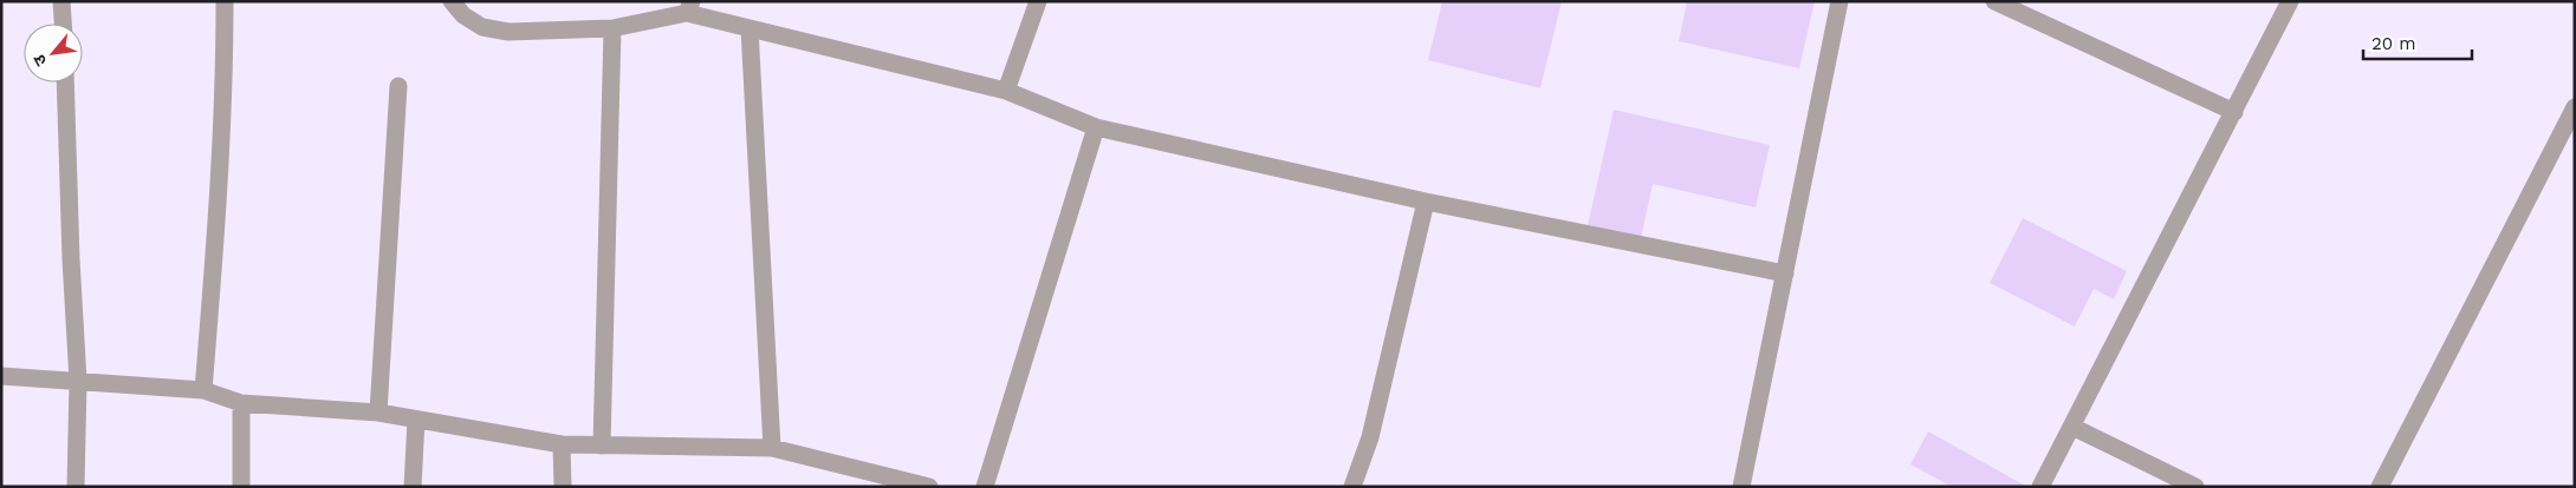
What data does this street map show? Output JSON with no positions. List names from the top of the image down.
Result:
{
  "scale_bar": "20 m",
  "north": "bottom left"
}
